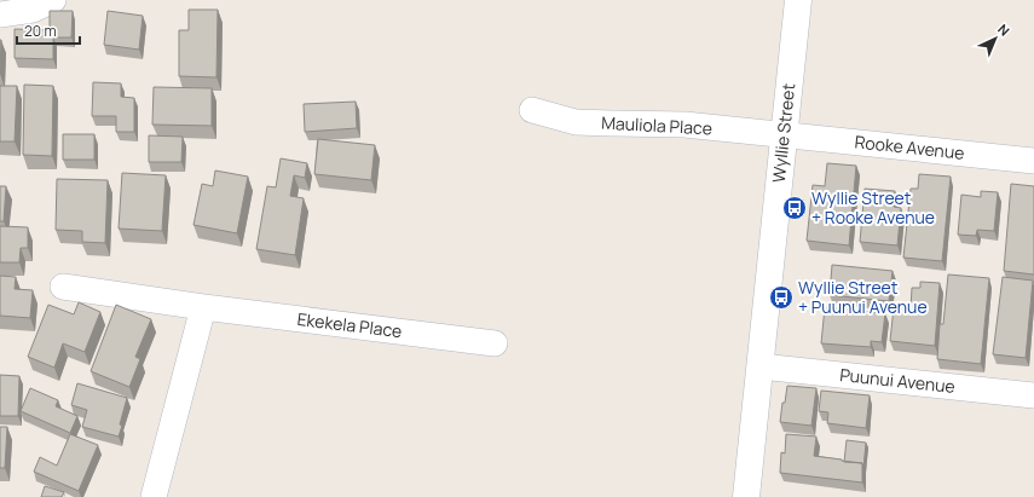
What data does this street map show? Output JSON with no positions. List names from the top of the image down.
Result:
{
  "streets": {
    "street": [
      "Mauliola Place",
      "Wyllie Street",
      "Rooke Avenue",
      "Ekekela Place",
      "Puunui Avenue"
    ]
  },
  "crossings": [
    ["Mauliola Place", "Wyllie Street"],
    ["Mauliola Place", "Rooke Avenue"],
    ["Wyllie Street", "Rooke Avenue"],
    ["Wyllie Street", "Puunui Avenue"]
  ],
  "places": {
    "bus stop": ["Wyllie Street + Rooke Avenue", "Wyllie Street + Puunui Avenue"]
  },
  "scale_bar": "20 m",
  "north": "top right"
}
